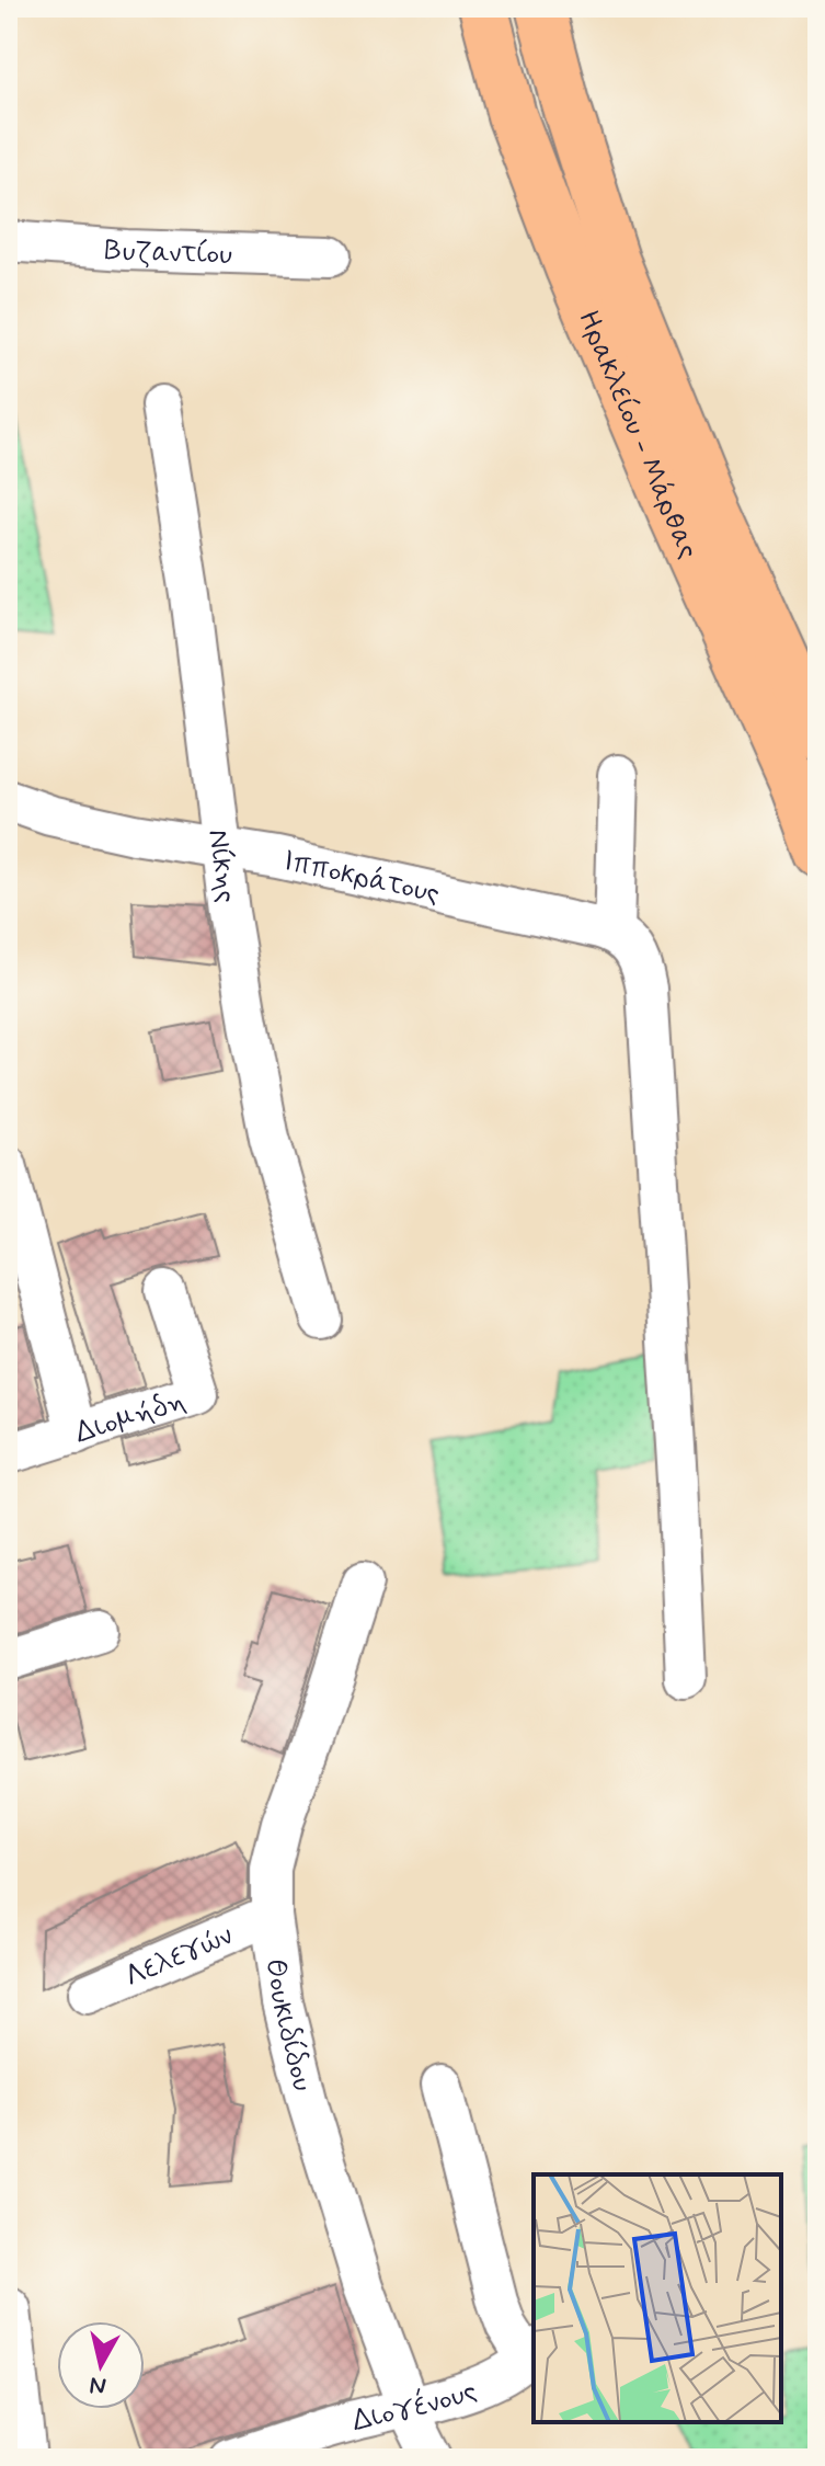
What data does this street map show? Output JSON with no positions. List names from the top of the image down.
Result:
{
  "streets": {
    "main road": ["Ηρακλείου - Μάρθας"],
    "street": [
      "Βυζαντίου",
      "Νίκης",
      "Ιπποκράτους",
      "Διομήδη",
      "Λελεγών",
      "Θουκιδίδου",
      "Διογένους"
    ]
  },
  "crossings": [
    ["Νίκης", "Ιπποκράτους"],
    ["Λελεγών", "Θουκιδίδου"],
    ["Θουκιδίδου", "Διογένους"]
  ],
  "north": "bottom"
}
